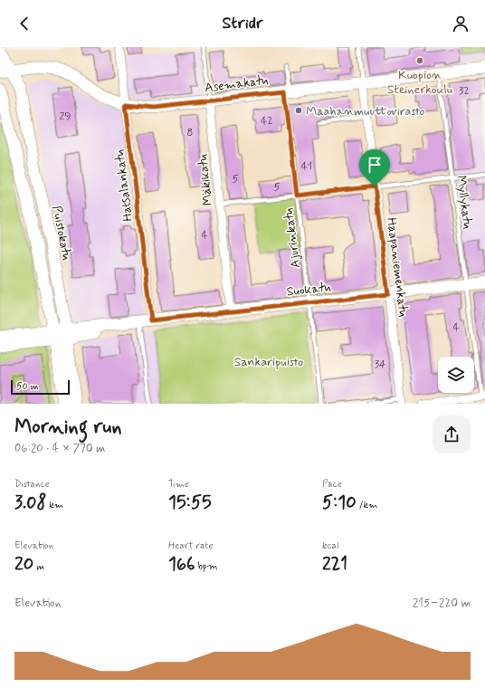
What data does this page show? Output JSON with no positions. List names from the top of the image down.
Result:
{
  "streets": {
    "main road": ["Asemakatu", "Puistokatu", "Suokatu"],
    "street": ["Mäkikatu", "Hatsalankatu", "Haapaniemenkatu"],
    "lane": ["Myllykatu", "Ajurinkatu"]
  },
  "crossings": [
    ["Asemakatu", "Mäkikatu"],
    ["Asemakatu", "Hatsalankatu"],
    ["Asemakatu", "Myllykatu"],
    ["Asemakatu", "Puistokatu"],
    ["Asemakatu", "Ajurinkatu"],
    ["Asemakatu", "Haapaniemenkatu"],
    ["Mäkikatu", "Suokatu"],
    ["Hatsalankatu", "Suokatu"],
    ["Myllykatu", "Suokatu"],
    ["Puistokatu", "Suokatu"],
    ["Ajurinkatu", "Suokatu"],
    ["Haapaniemenkatu", "Suokatu"]
  ],
  "parks": ["Sankaripuisto"],
  "places": ["Kuopion Steinerkoulu", "Maahanmuuttovirasto"],
  "house_numbers": [
    "32",
    "29",
    "42",
    "8",
    "41",
    "5",
    "5",
    "4",
    "4",
    "34"
  ],
  "scale_bar": "50 m",
  "page": {
    "header": "Stridr",
    "scale": "50 m",
    "heading": ["Morning run", "06:20 · 4 × 770 m"],
    "stats": [
      ["Distance", "3.08 km"],
      ["Time", "15:55"],
      ["Pace", "5:10 /km"],
      ["Elevation", "20 m"],
      ["Heart rate", "166 bpm"],
      ["kcal", "221"]
    ],
    "chart": ["Elevation", "215–220 m"]
  }
}
